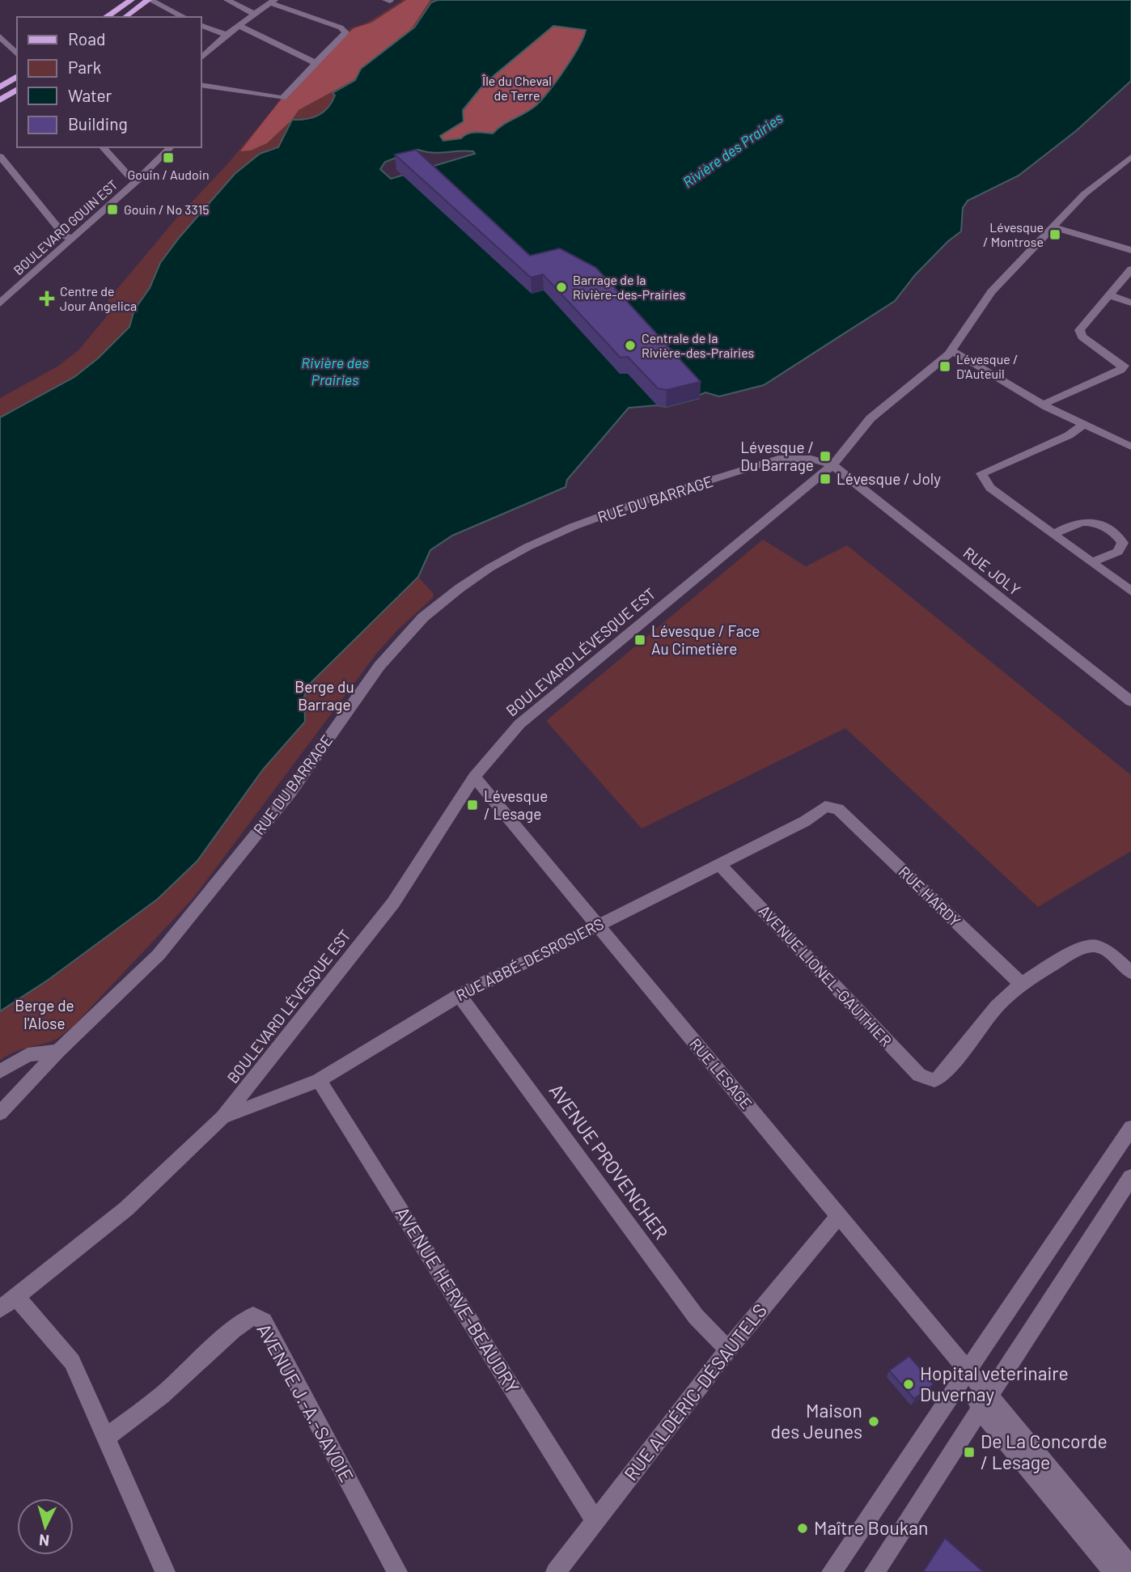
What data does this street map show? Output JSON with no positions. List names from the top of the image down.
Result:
{
  "streets": {
    "street": [
      "BOULEVARD GOUIN EST",
      "RUE DU BARRAGE",
      "RUE JOLY",
      "BOULEVARD LÉVESQUE EST",
      "RUE HARDY",
      "RUE ABBÉ-DESROSIERS",
      "AVENUE LIONEL-GAUTHIER",
      "RUE LESAGE",
      "AVENUE PROVENCHER",
      "AVENUE HERVE-BEAUDRY",
      "RUE ALDÉRIC-DÉSAUTELS",
      "AVENUE J.-A.-SAVOIE"
    ]
  },
  "crossings": [
    ["RUE DU BARRAGE", "RUE JOLY"],
    ["RUE DU BARRAGE", "BOULEVARD LÉVESQUE EST"],
    ["RUE JOLY", "BOULEVARD LÉVESQUE EST"],
    ["BOULEVARD LÉVESQUE EST", "RUE ABBÉ-DESROSIERS"],
    ["BOULEVARD LÉVESQUE EST", "RUE LESAGE"],
    ["RUE HARDY", "RUE ABBÉ-DESROSIERS"],
    ["RUE HARDY", "AVENUE LIONEL-GAUTHIER"],
    ["RUE ABBÉ-DESROSIERS", "AVENUE LIONEL-GAUTHIER"],
    ["RUE ABBÉ-DESROSIERS", "RUE LESAGE"],
    ["RUE ABBÉ-DESROSIERS", "AVENUE PROVENCHER"],
    ["RUE ABBÉ-DESROSIERS", "AVENUE HERVE-BEAUDRY"],
    ["RUE LESAGE", "RUE ALDÉRIC-DÉSAUTELS"],
    ["AVENUE PROVENCHER", "RUE ALDÉRIC-DÉSAUTELS"],
    ["AVENUE HERVE-BEAUDRY", "RUE ALDÉRIC-DÉSAUTELS"]
  ],
  "water": ["Rivière des Prairies"],
  "parks": ["Île du Cheval de Terre", "Berge du Barrage", "Berge de l'Alose"],
  "places": {
    "transit": [
      "Gouin / Audoin",
      "Gouin / No 3315",
      "Lévesque / Montrose",
      "Lévesque / D'Auteuil",
      "Lévesque / Du Barrage",
      "Lévesque / Joly",
      "Lévesque / Face Au Cimetière",
      "Lévesque / Lesage",
      "De La Concorde / Lesage"
    ],
    "other": [
      "Barrage de la Rivière-des-Prairies",
      "Centrale de la Rivière-des-Prairies",
      "Hopital veterinaire Duvernay",
      "Maison des Jeunes",
      "Maître Boukan"
    ],
    "health": ["Centre de Jour Angelica"]
  },
  "legend": [
    "Road",
    "Park",
    "Water",
    "Building"
  ],
  "north": "bottom"
}
